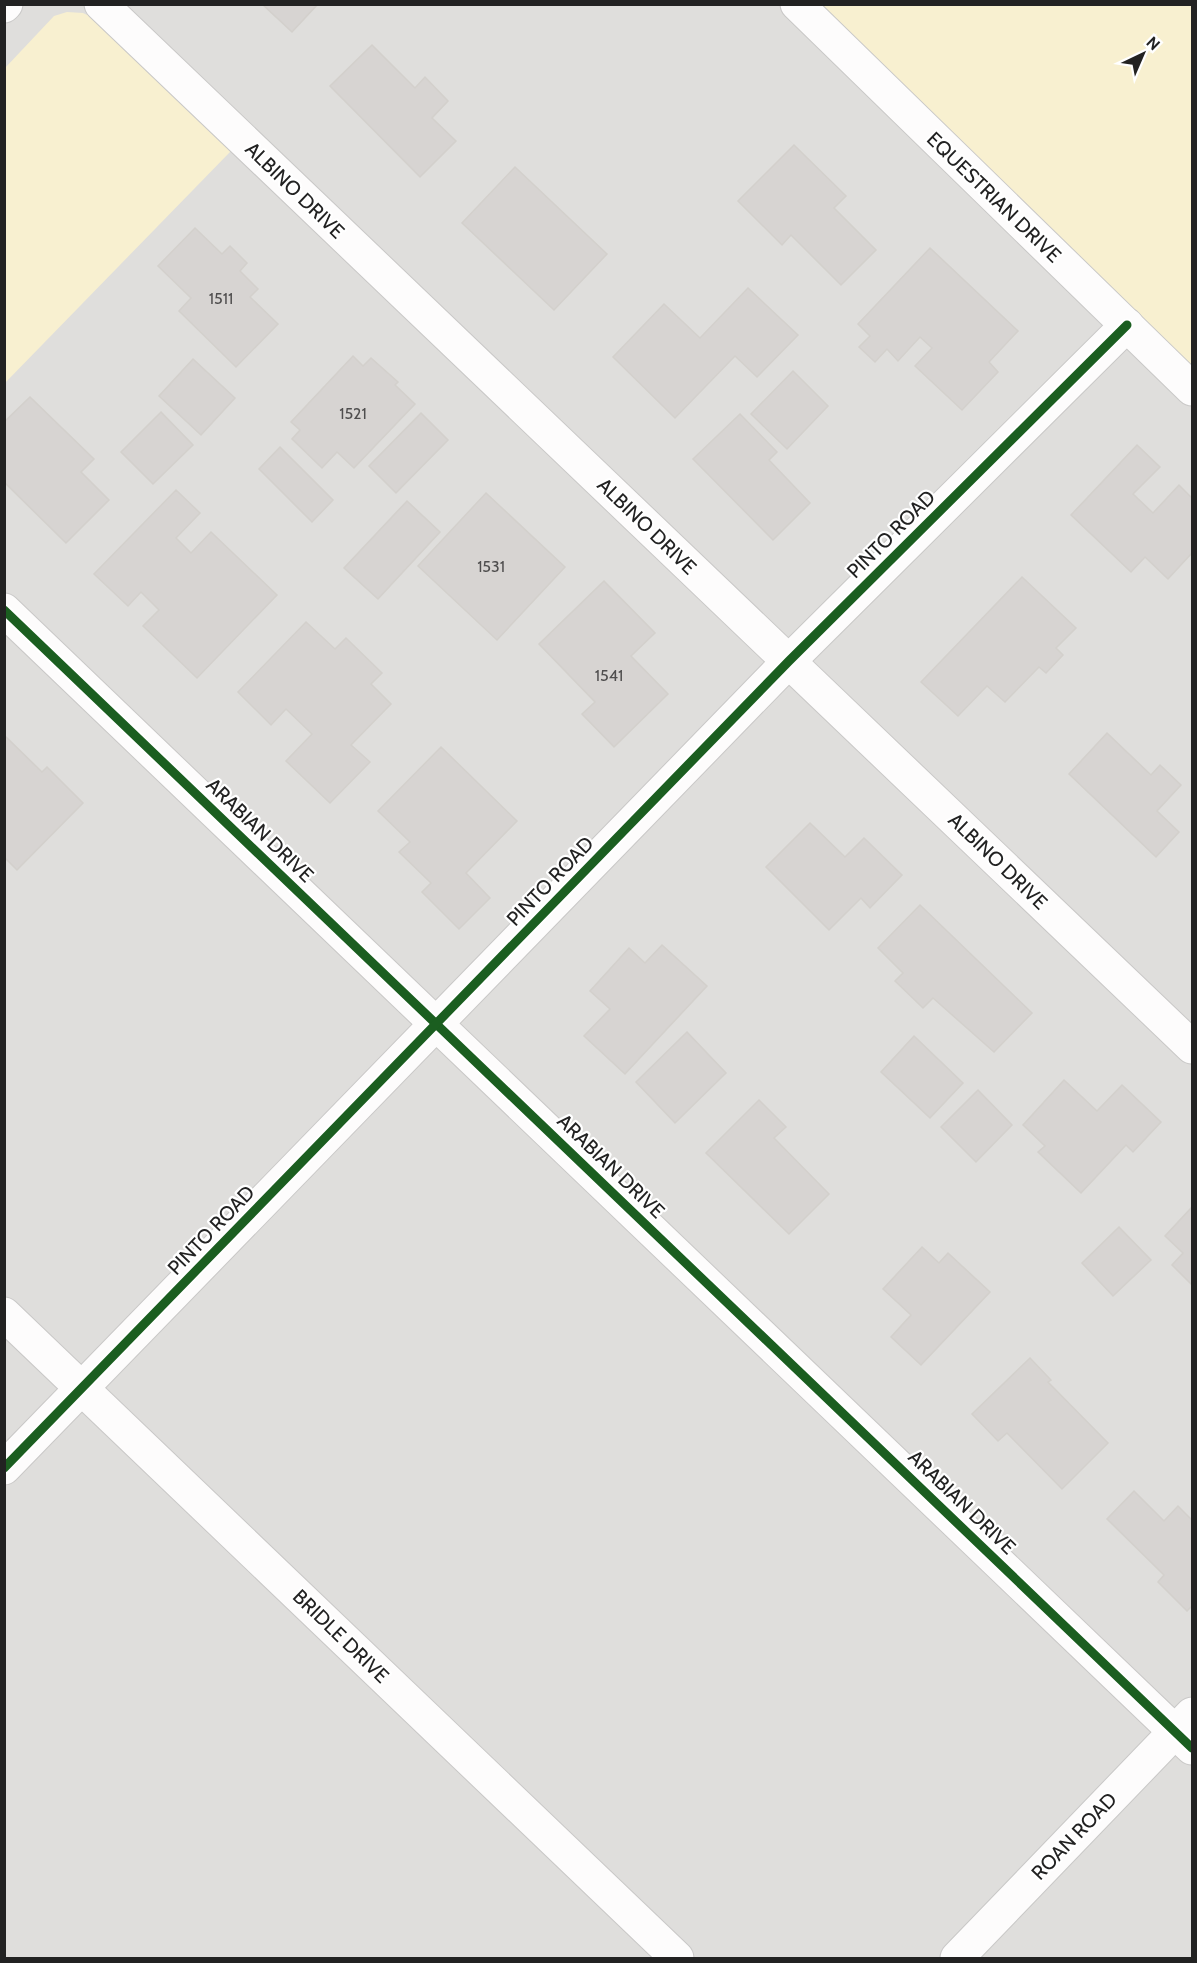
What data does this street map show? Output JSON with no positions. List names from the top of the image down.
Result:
{
  "streets": {
    "street": [
      "ALBINO DRIVE",
      "EQUESTRIAN DRIVE",
      "PINTO ROAD",
      "ARABIAN DRIVE",
      "BRIDLE DRIVE",
      "ROAN ROAD"
    ]
  },
  "crossings": [
    ["ALBINO DRIVE", "PINTO ROAD"],
    ["EQUESTRIAN DRIVE", "PINTO ROAD"],
    ["PINTO ROAD", "ARABIAN DRIVE"],
    ["PINTO ROAD", "BRIDLE DRIVE"],
    ["ARABIAN DRIVE", "ROAN ROAD"]
  ],
  "house_numbers": [
    "1511",
    "1521",
    "1531",
    "1541"
  ],
  "north": "top right"
}
